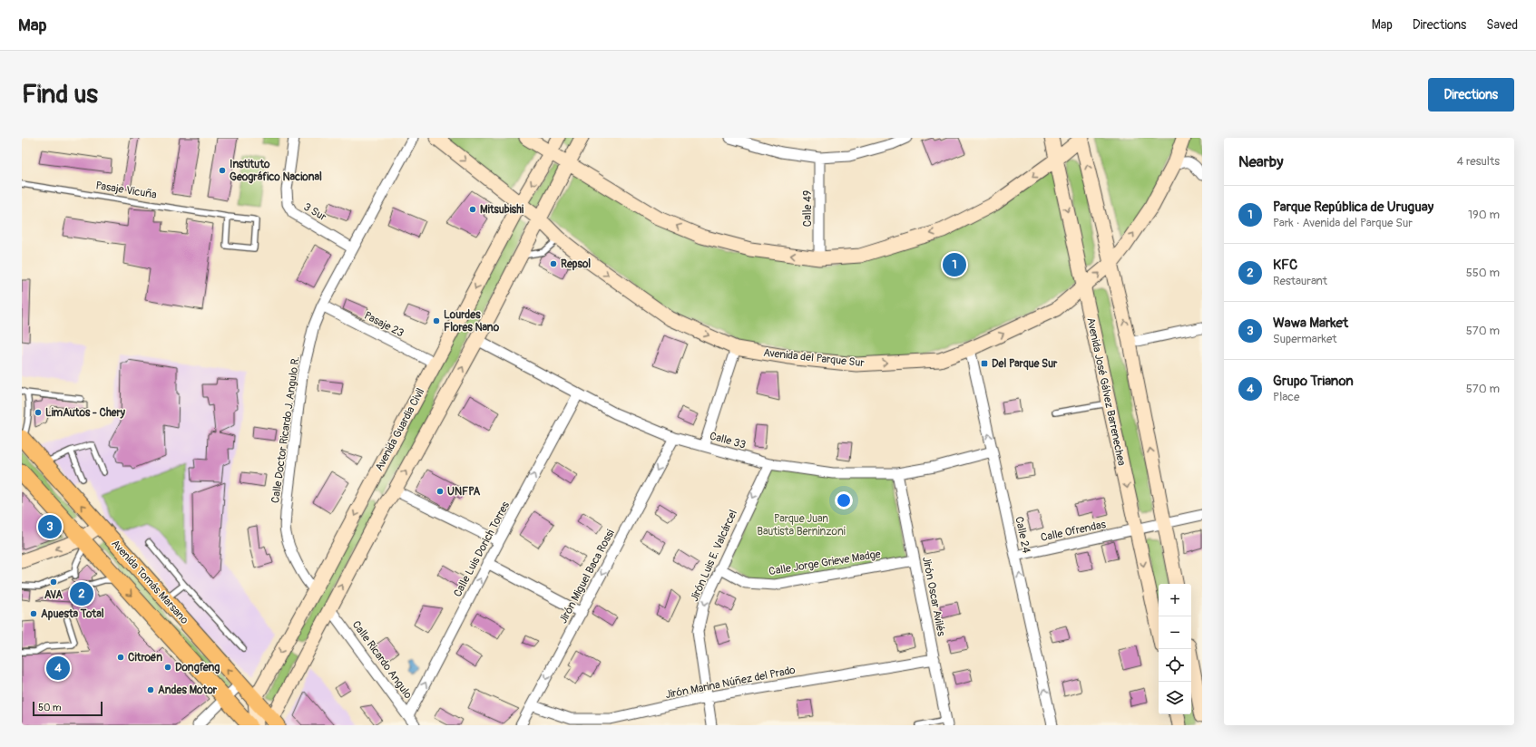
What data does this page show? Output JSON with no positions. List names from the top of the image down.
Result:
{
  "streets": {
    "main road": [
      "Avenida del Parque Sur",
      "Avenida José Gálvez Barrenechea",
      "Avenida Guardia Civil",
      "Avenida Tomás Marsano"
    ],
    "street": [
      "Calle 49",
      "3 Sur",
      "Pasaje 23",
      "Calle Doctor Ricardo J. Angulo R.",
      "Calle 33",
      "Calle Ofrendas",
      "Calle 24",
      "Calle Luis Dorich Torres",
      "Jirón Luis E. Valcárcel",
      "Calle Jorge Grieve Madge",
      "Jirón Miguel Baca Rossi",
      "Jirón Oscar Avilés",
      "Calle Ricardo Angulo",
      "Jirón Marina Núñez del Prado"
    ],
    "lane": ["Pasaje Vicuña"]
  },
  "crossings": [
    ["3 Sur", "Calle Doctor Ricardo J. Angulo R."],
    ["Pasaje 23", "Calle Doctor Ricardo J. Angulo R."],
    ["Pasaje 23", "Avenida Guardia Civil"],
    ["Avenida del Parque Sur", "Avenida José Gálvez Barrenechea"],
    ["Avenida del Parque Sur", "Avenida Guardia Civil"],
    ["Avenida del Parque Sur", "Calle 24"],
    ["Avenida José Gálvez Barrenechea", "Calle Ofrendas"],
    ["Calle Doctor Ricardo J. Angulo R.", "Avenida Guardia Civil"],
    ["Avenida Guardia Civil", "Avenida Tomás Marsano"],
    ["Calle 33", "Calle 24"],
    ["Calle 33", "Calle Luis Dorich Torres"],
    ["Calle 33", "Jirón Luis E. Valcárcel"],
    ["Calle 33", "Jirón Miguel Baca Rossi"],
    ["Calle 33", "Jirón Oscar Avilés"],
    ["Calle Ofrendas", "Calle 24"],
    ["Calle Luis Dorich Torres", "Calle Ricardo Angulo"],
    ["Jirón Luis E. Valcárcel", "Calle Jorge Grieve Madge"],
    ["Jirón Luis E. Valcárcel", "Jirón Marina Núñez del Prado"],
    ["Calle Jorge Grieve Madge", "Jirón Oscar Avilés"],
    ["Jirón Miguel Baca Rossi", "Jirón Marina Núñez del Prado"],
    ["Jirón Oscar Avilés", "Jirón Marina Núñez del Prado"]
  ],
  "one_way": [
    "Calle 24",
    "Calle Luis Dorich Torres",
    "Jirón Luis E. Valcárcel",
    "Jirón Miguel Baca Rossi"
  ],
  "parks": ["Parque Juan Bautista Berninzoni"],
  "places": {
    "other": [
      "Instituto Geográfico Nacional",
      "Mitsubishi",
      "Repsol",
      "Lourdes Flores Nano",
      "LimAutos - Chery",
      "UNFPA",
      "AVA",
      "Apuesta Total",
      "Citroën",
      "Dongfeng",
      "Andes Motor"
    ],
    "transit": ["Del Parque Sur"]
  },
  "scale_bar": "50 m",
  "page": {
    "header": "Map",
    "nav": ["Map", "Directions", "Saved"],
    "buttons": "Directions",
    "title": "Find us",
    "heading": ["Nearby", "4 results"],
    "list": [
      {
        "mark": "1",
        "name": "Parque República de Uruguay",
        "note": "Park · Avenida del Parque Sur",
        "value": "190 m"
      },
      {
        "mark": "2",
        "name": "KFC",
        "note": "Restaurant",
        "value": "550 m"
      },
      {
        "mark": "3",
        "name": "Wawa Market",
        "note": "Supermarket",
        "value": "570 m"
      },
      {
        "mark": "4",
        "name": "Grupo Trianon",
        "note": "Place",
        "value": "570 m"
      }
    ],
    "pins": [
      "1",
      "3",
      "2",
      "4"
    ],
    "map_buttons": ["+", "−"],
    "scale": "50 m"
  }
}
